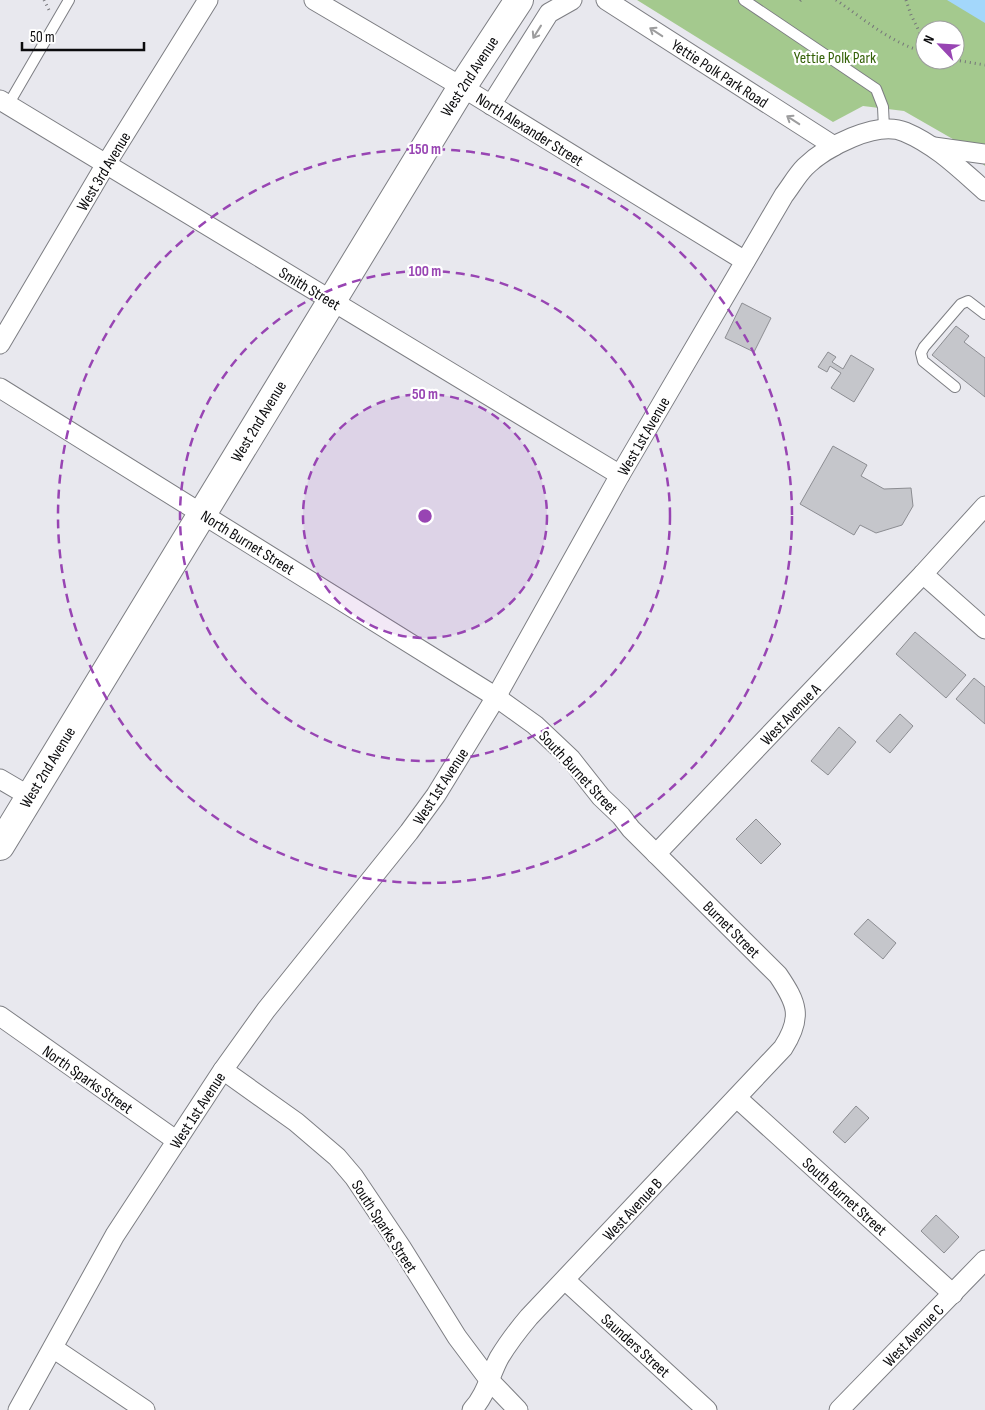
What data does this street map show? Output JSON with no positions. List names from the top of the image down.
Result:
{
  "streets": {
    "street": [
      "Yettie Polk Park Road",
      "West 2nd Avenue",
      "North Alexander Street",
      "West 3rd Avenue",
      "Smith Street",
      "West 1st Avenue",
      "North Burnet Street",
      "West Avenue A",
      "South Burnet Street",
      "Burnet Street",
      "North Sparks Street",
      "West Avenue B",
      "South Sparks Street",
      "West Avenue C",
      "Saunders Street"
    ]
  },
  "crossings": [
    ["Yettie Polk Park Road", "West 1st Avenue"],
    ["West 2nd Avenue", "North Alexander Street"],
    ["West 2nd Avenue", "Smith Street"],
    ["West 2nd Avenue", "North Burnet Street"],
    ["North Alexander Street", "West 1st Avenue"],
    ["West 3rd Avenue", "Smith Street"],
    ["Smith Street", "West 1st Avenue"],
    ["West 1st Avenue", "North Burnet Street"],
    ["West 1st Avenue", "South Burnet Street"],
    ["West 1st Avenue", "North Sparks Street"],
    ["West 1st Avenue", "South Sparks Street"],
    ["North Burnet Street", "South Burnet Street"],
    ["West Avenue A", "South Burnet Street"],
    ["West Avenue A", "Burnet Street"],
    ["South Burnet Street", "Burnet Street"],
    ["South Burnet Street", "West Avenue B"],
    ["South Burnet Street", "West Avenue C"],
    ["Burnet Street", "West Avenue B"],
    ["West Avenue B", "South Sparks Street"],
    ["West Avenue B", "Saunders Street"]
  ],
  "one_way": ["Yettie Polk Park Road"],
  "parks": ["Yettie Polk Park"],
  "scale_bar": "50 m",
  "north": "top left",
  "rings": ["150 m", "100 m", "50 m"]
}
